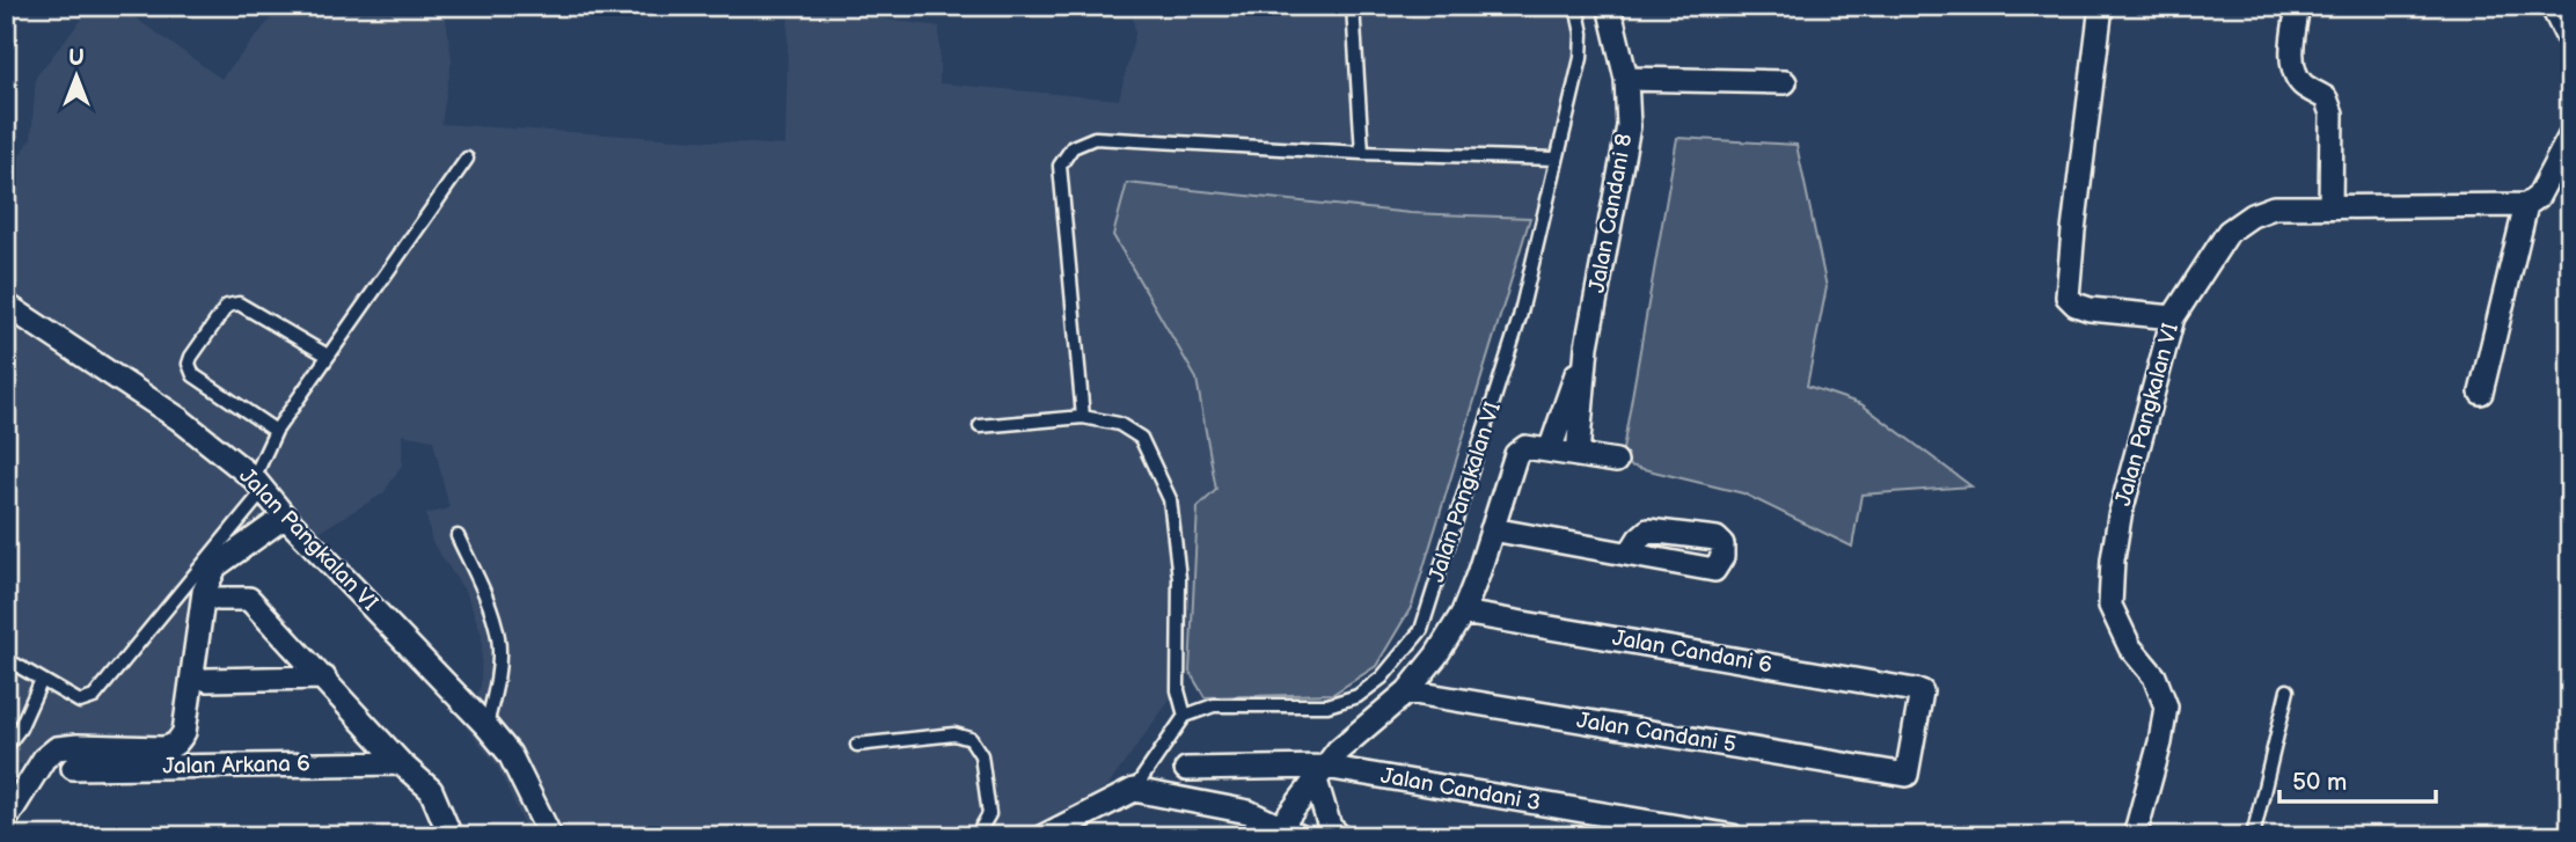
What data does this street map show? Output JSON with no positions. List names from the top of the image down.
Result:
{
  "streets": {
    "street": [
      "Jalan Candani 8",
      "Jalan Pangkalan VI",
      "Jalan Candani 6",
      "Jalan Candani 5",
      "Jalan Arkana 6",
      "Jalan Candani 3"
    ]
  },
  "crossings": [
    ["Jalan Candani 6", "Jalan Candani 5"]
  ],
  "scale_bar": "50 m",
  "north": "top"
}
